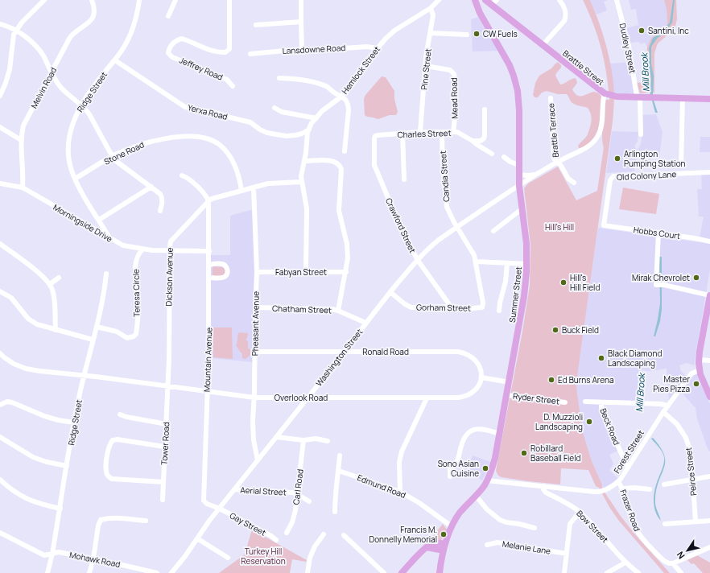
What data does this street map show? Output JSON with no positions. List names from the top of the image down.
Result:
{
  "streets": {
    "main road": ["Brattle Street", "Summer Street"],
    "street": [
      "Dudley Street",
      "Lansdowne Road",
      "Jeffrey Road",
      "Pine Street",
      "Hemlock Street",
      "Melvin Road",
      "Ridge Street",
      "Mead Road",
      "Yerxa Road",
      "Brattle Terrace",
      "Charles Street",
      "Stone Road",
      "Old Colony Lane",
      "Candia Street",
      "Morningside Drive",
      "Crawford Street",
      "Hobbs Court",
      "Fabyan Street",
      "Dickson Avenue",
      "Teresa Circle",
      "Gorham Street",
      "Chatham Street",
      "Pheasant Avenue",
      "Ronald Road",
      "Washington Street",
      "Mountain Avenue",
      "Overlook Road",
      "Ryder Street",
      "Beck Road",
      "Tower Road",
      "Forest Street",
      "Peirce Street",
      "Edmund Road",
      "Carl Road",
      "Aerial Street",
      "Frazer Road",
      "Gay Street",
      "Bow Street",
      "Melanie Lane",
      "Mohawk Road"
    ]
  },
  "crossings": [
    ["Dudley Street", "Brattle Street"],
    ["Lansdowne Road", "Hemlock Street"],
    ["Brattle Street", "Washington Street"],
    ["Pine Street", "Hemlock Street"],
    ["Pine Street", "Mead Road"],
    ["Pine Street", "Charles Street"],
    ["Hemlock Street", "Yerxa Road"],
    ["Hemlock Street", "Fabyan Street"],
    ["Hemlock Street", "Dickson Avenue"],
    ["Melvin Road", "Morningside Drive"],
    ["Ridge Street", "Yerxa Road"],
    ["Ridge Street", "Stone Road"],
    ["Ridge Street", "Morningside Drive"],
    ["Ridge Street", "Teresa Circle"],
    ["Ridge Street", "Overlook Road"],
    ["Ridge Street", "Mohawk Road"],
    ["Mead Road", "Charles Street"],
    ["Brattle Terrace", "Washington Street"],
    ["Charles Street", "Candia Street"],
    ["Charles Street", "Crawford Street"],
    ["Stone Road", "Dickson Avenue"],
    ["Old Colony Lane", "Hobbs Court"],
    ["Candia Street", "Gorham Street"],
    ["Candia Street", "Washington Street"],
    ["Morningside Drive", "Dickson Avenue"],
    ["Morningside Drive", "Teresa Circle"],
    ["Morningside Drive", "Mountain Avenue"],
    ["Crawford Street", "Gorham Street"],
    ["Crawford Street", "Washington Street"],
    ["Fabyan Street", "Pheasant Avenue"],
    ["Dickson Avenue", "Pheasant Avenue"],
    ["Dickson Avenue", "Mountain Avenue"],
    ["Dickson Avenue", "Overlook Road"],
    ["Dickson Avenue", "Tower Road"],
    ["Summer Street", "Washington Street"],
    ["Summer Street", "Ryder Street"],
    ["Summer Street", "Forest Street"],
    ["Summer Street", "Edmund Road"],
    ["Gorham Street", "Washington Street"],
    ["Chatham Street", "Pheasant Avenue"],
    ["Chatham Street", "Washington Street"],
    ["Pheasant Avenue", "Ronald Road"],
    ["Pheasant Avenue", "Washington Street"],
    ["Pheasant Avenue", "Overlook Road"],
    ["Ronald Road", "Washington Street"],
    ["Ronald Road", "Overlook Road"],
    ["Washington Street", "Mountain Avenue"],
    ["Washington Street", "Overlook Road"],
    ["Washington Street", "Aerial Street"],
    ["Washington Street", "Gay Street"],
    ["Mountain Avenue", "Overlook Road"],
    ["Mountain Avenue", "Gay Street"],
    ["Overlook Road", "Tower Road"],
    ["Beck Road", "Forest Street"],
    ["Forest Street", "Peirce Street"],
    ["Forest Street", "Frazer Road"],
    ["Forest Street", "Bow Street"],
    ["Carl Road", "Aerial Street"]
  ],
  "water": ["Mill Brook"],
  "parks": ["Hill's Hill", "Turkey Hill Reservation"],
  "places": [
    "Santini, Inc",
    "CW Fuels",
    "Arlington Pumping Station",
    "Mirak Chevrolet",
    "Hill's Hill Field",
    "Buck Field",
    "Black Diamond Landscaping",
    "Ed Burns Arena",
    "Master Pies Pizza",
    "D. Muzzioli Landscaping",
    "Robillard Baseball Field",
    "Sono Asian Cuisine",
    "Francis M. Donnelly Memorial"
  ],
  "north": "bottom left"
}
